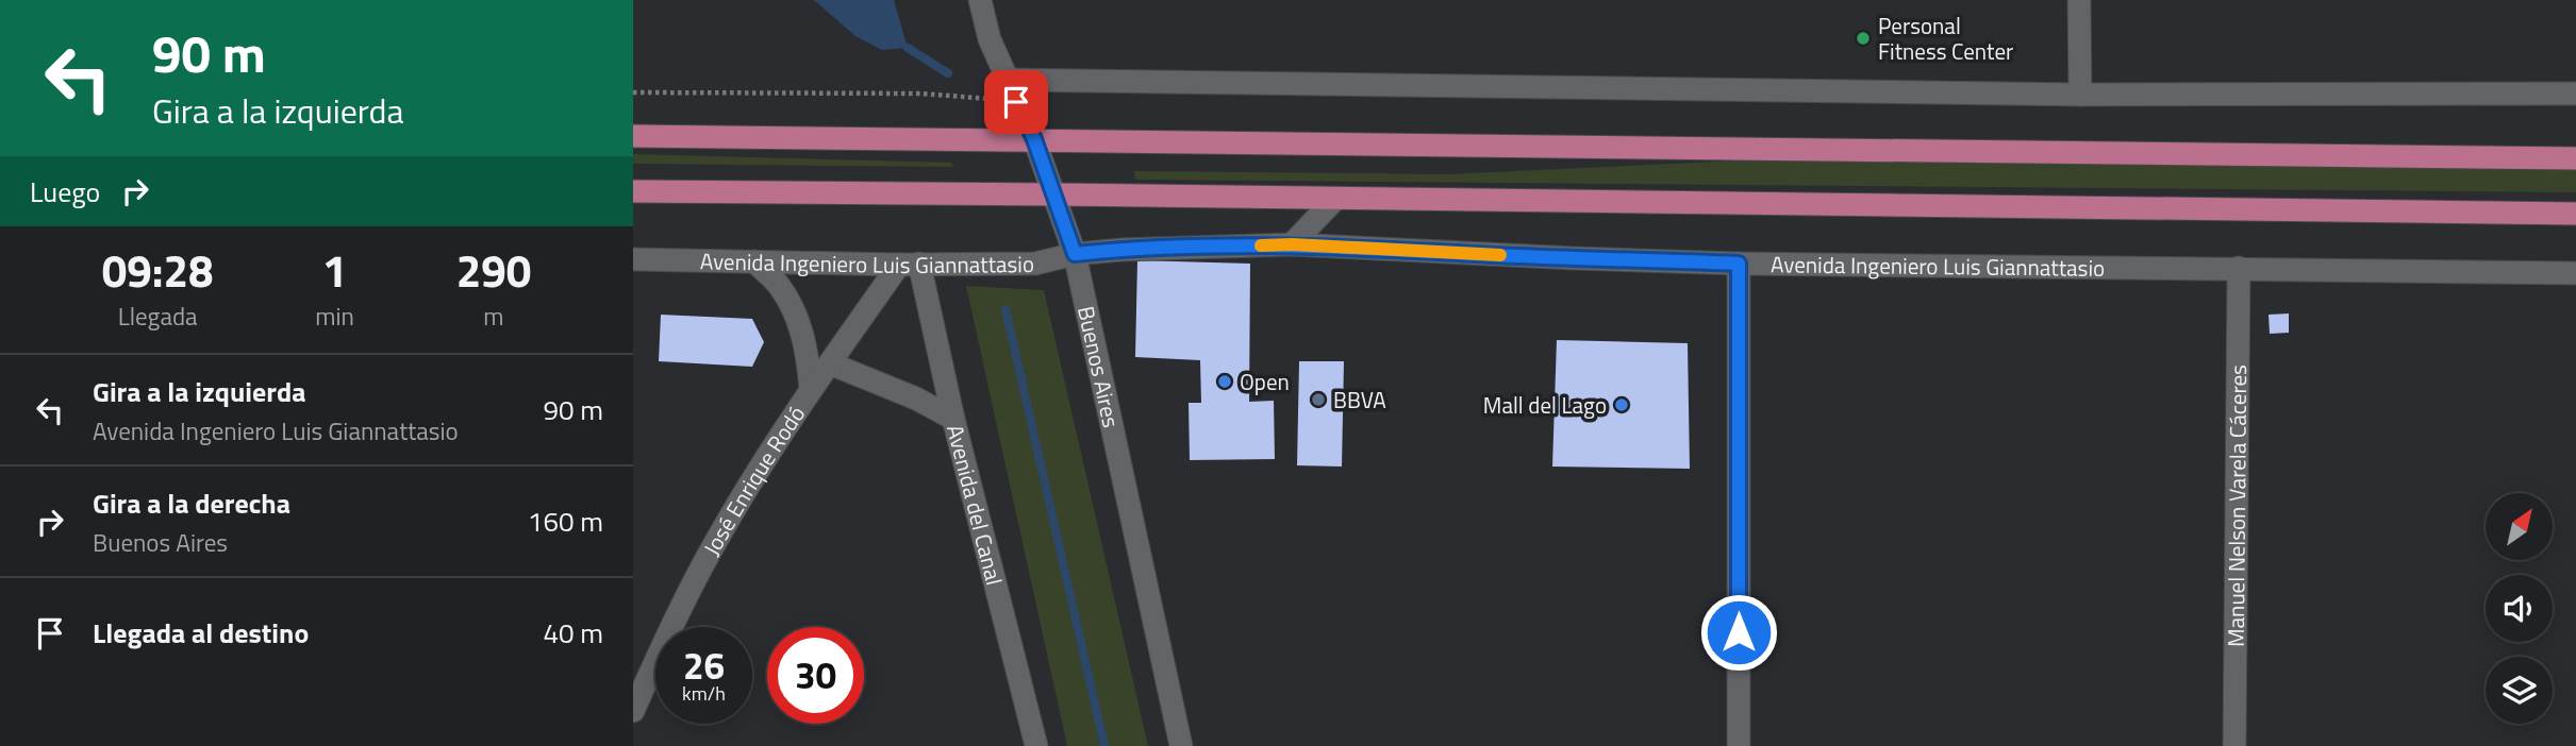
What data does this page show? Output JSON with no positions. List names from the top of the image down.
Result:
{
  "streets": {
    "street": [
      "Avenida Ingeniero Luis Giannattasio",
      "Buenos Aires",
      "José Enrique Rodó",
      "Avenida del Canal",
      "Manuel Nelson Varela Cáceres"
    ]
  },
  "crossings": [
    ["Avenida Ingeniero Luis Giannattasio", "Buenos Aires"],
    ["Avenida Ingeniero Luis Giannattasio", "José Enrique Rodó"],
    ["Avenida Ingeniero Luis Giannattasio", "Avenida del Canal"],
    ["Avenida Ingeniero Luis Giannattasio", "Manuel Nelson Varela Cáceres"],
    ["José Enrique Rodó", "Avenida del Canal"]
  ],
  "places": [
    "Personal Fitness Center",
    "Open",
    "BBVA",
    "Mall del Lago"
  ],
  "north": "top right",
  "page": {
    "turn": ["90 m", "Gira a la izquierda"],
    "then": "Luego",
    "eta": [
      "09:28",
      "Llegada",
      "1",
      "min",
      "290",
      "m"
    ],
    "list": [
      {
        "name": "Gira a la izquierda",
        "note": "Avenida Ingeniero Luis Giannattasio",
        "value": "90 m"
      },
      {
        "name": "Gira a la derecha",
        "note": "Buenos Aires",
        "value": "160 m"
      },
      {
        "name": "Llegada al destino",
        "value": "40 m"
      }
    ],
    "speed": "26 km/h",
    "limit": "30"
  }
}
